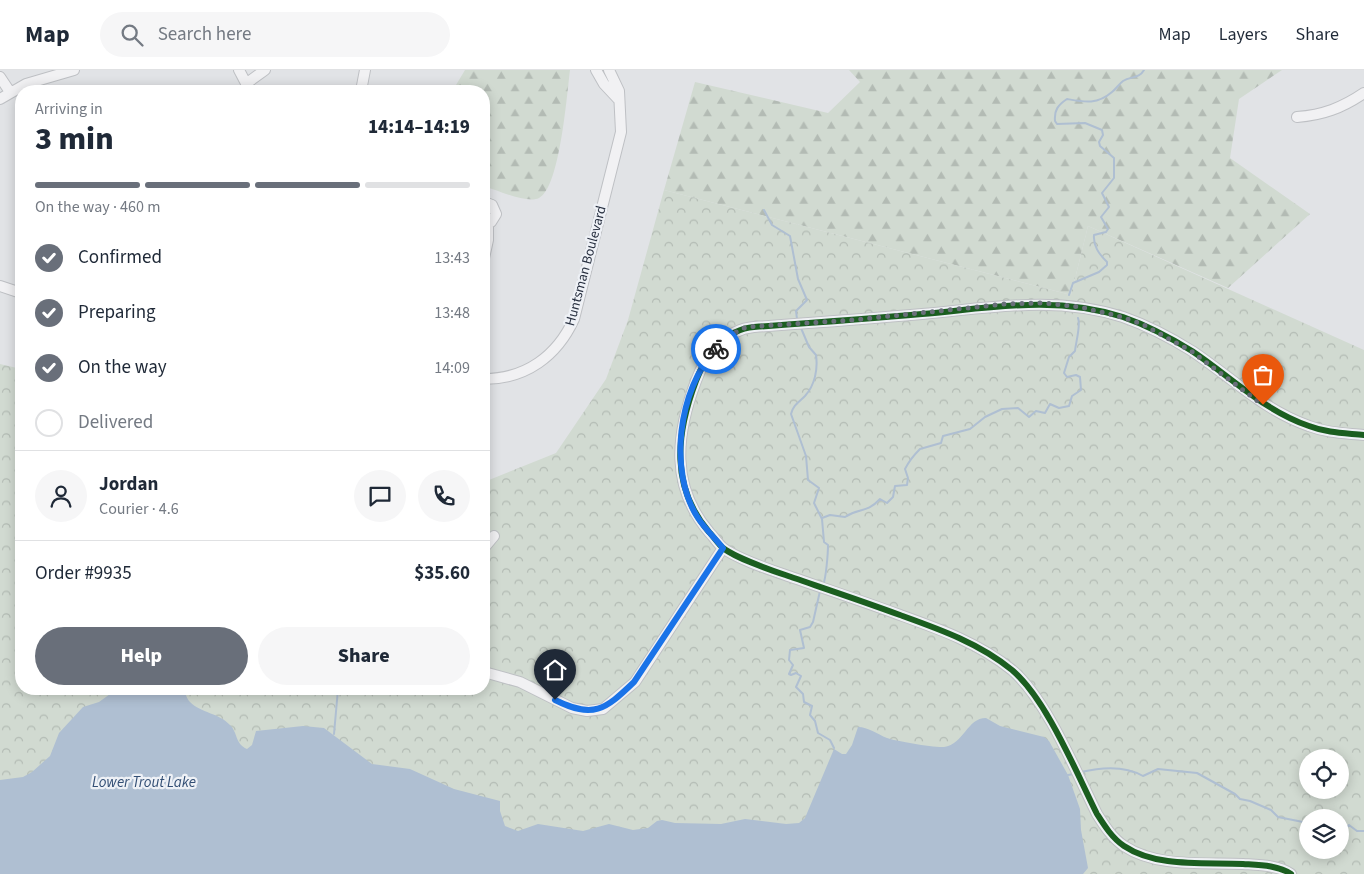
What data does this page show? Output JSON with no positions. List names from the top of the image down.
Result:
{
  "streets": {
    "street": ["Huntsman Boulevard"]
  },
  "water": ["Lower Trout Lake"],
  "page": {
    "header": "Map",
    "search": "Search here",
    "nav": ["Map", "Layers", "Share"],
    "heading": ["3 min", "Arriving in", "14:14–14:19"],
    "panel": [
      "Jordan",
      "Courier · 4.6",
      "Order #9935",
      "$35.60"
    ],
    "bar": "On the way · 460 m",
    "list": [
      ["Confirmed", "13:43"],
      ["Preparing", "13:48"],
      ["On the way", "14:09"],
      "Delivered"
    ],
    "buttons": ["Help", "Share"]
  }
}
